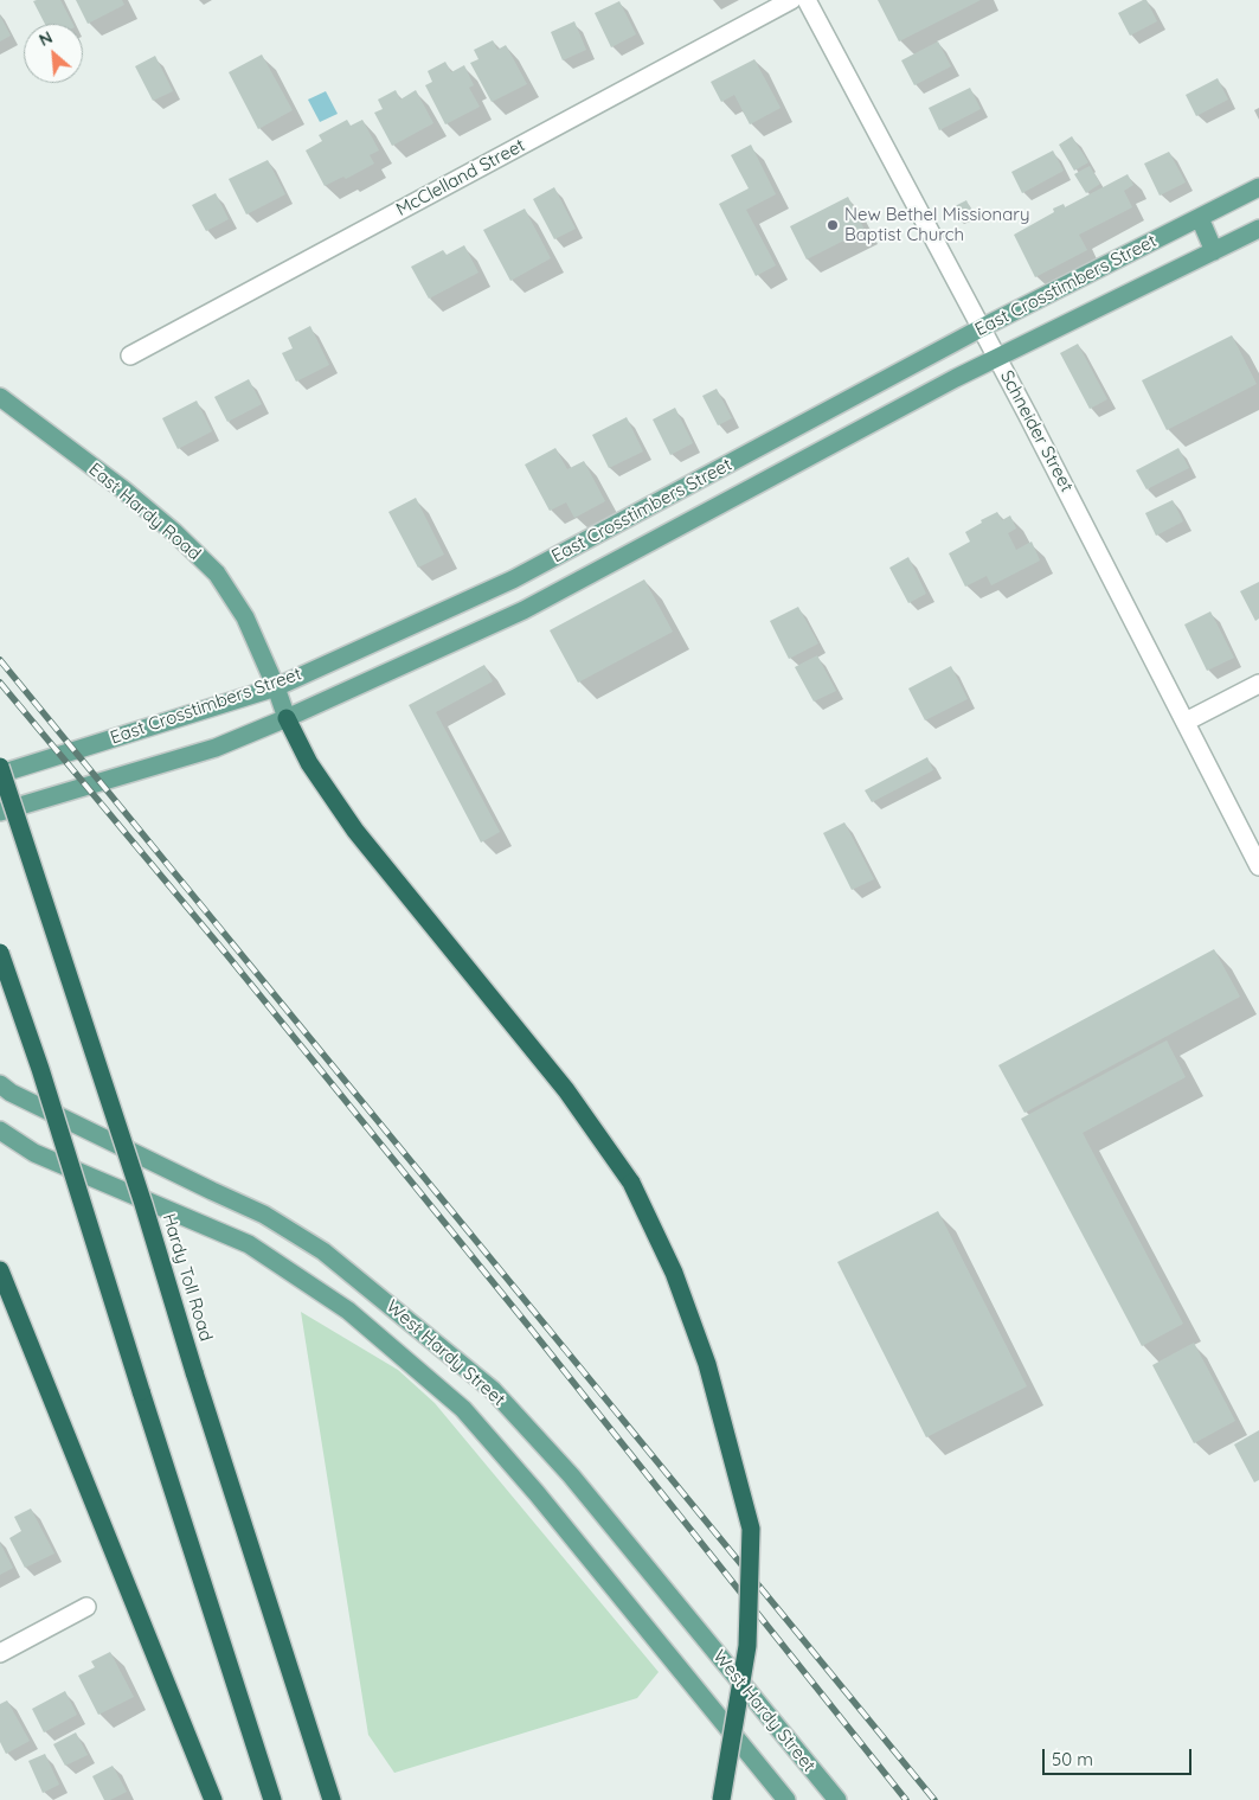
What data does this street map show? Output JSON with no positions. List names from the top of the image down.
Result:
{
  "streets": {
    "highway": ["Hardy Toll Road"],
    "main road": ["East Crosstimbers Street", "East Hardy Road", "West Hardy Street"],
    "street": ["McClelland Street", "Schneider Street"]
  },
  "crossings": [
    ["East Crosstimbers Street", "Schneider Street"],
    ["East Crosstimbers Street", "East Hardy Road"]
  ],
  "places": ["New Bethel Missionary Baptist Church"],
  "scale_bar": "50 m",
  "north": "top left"
}
